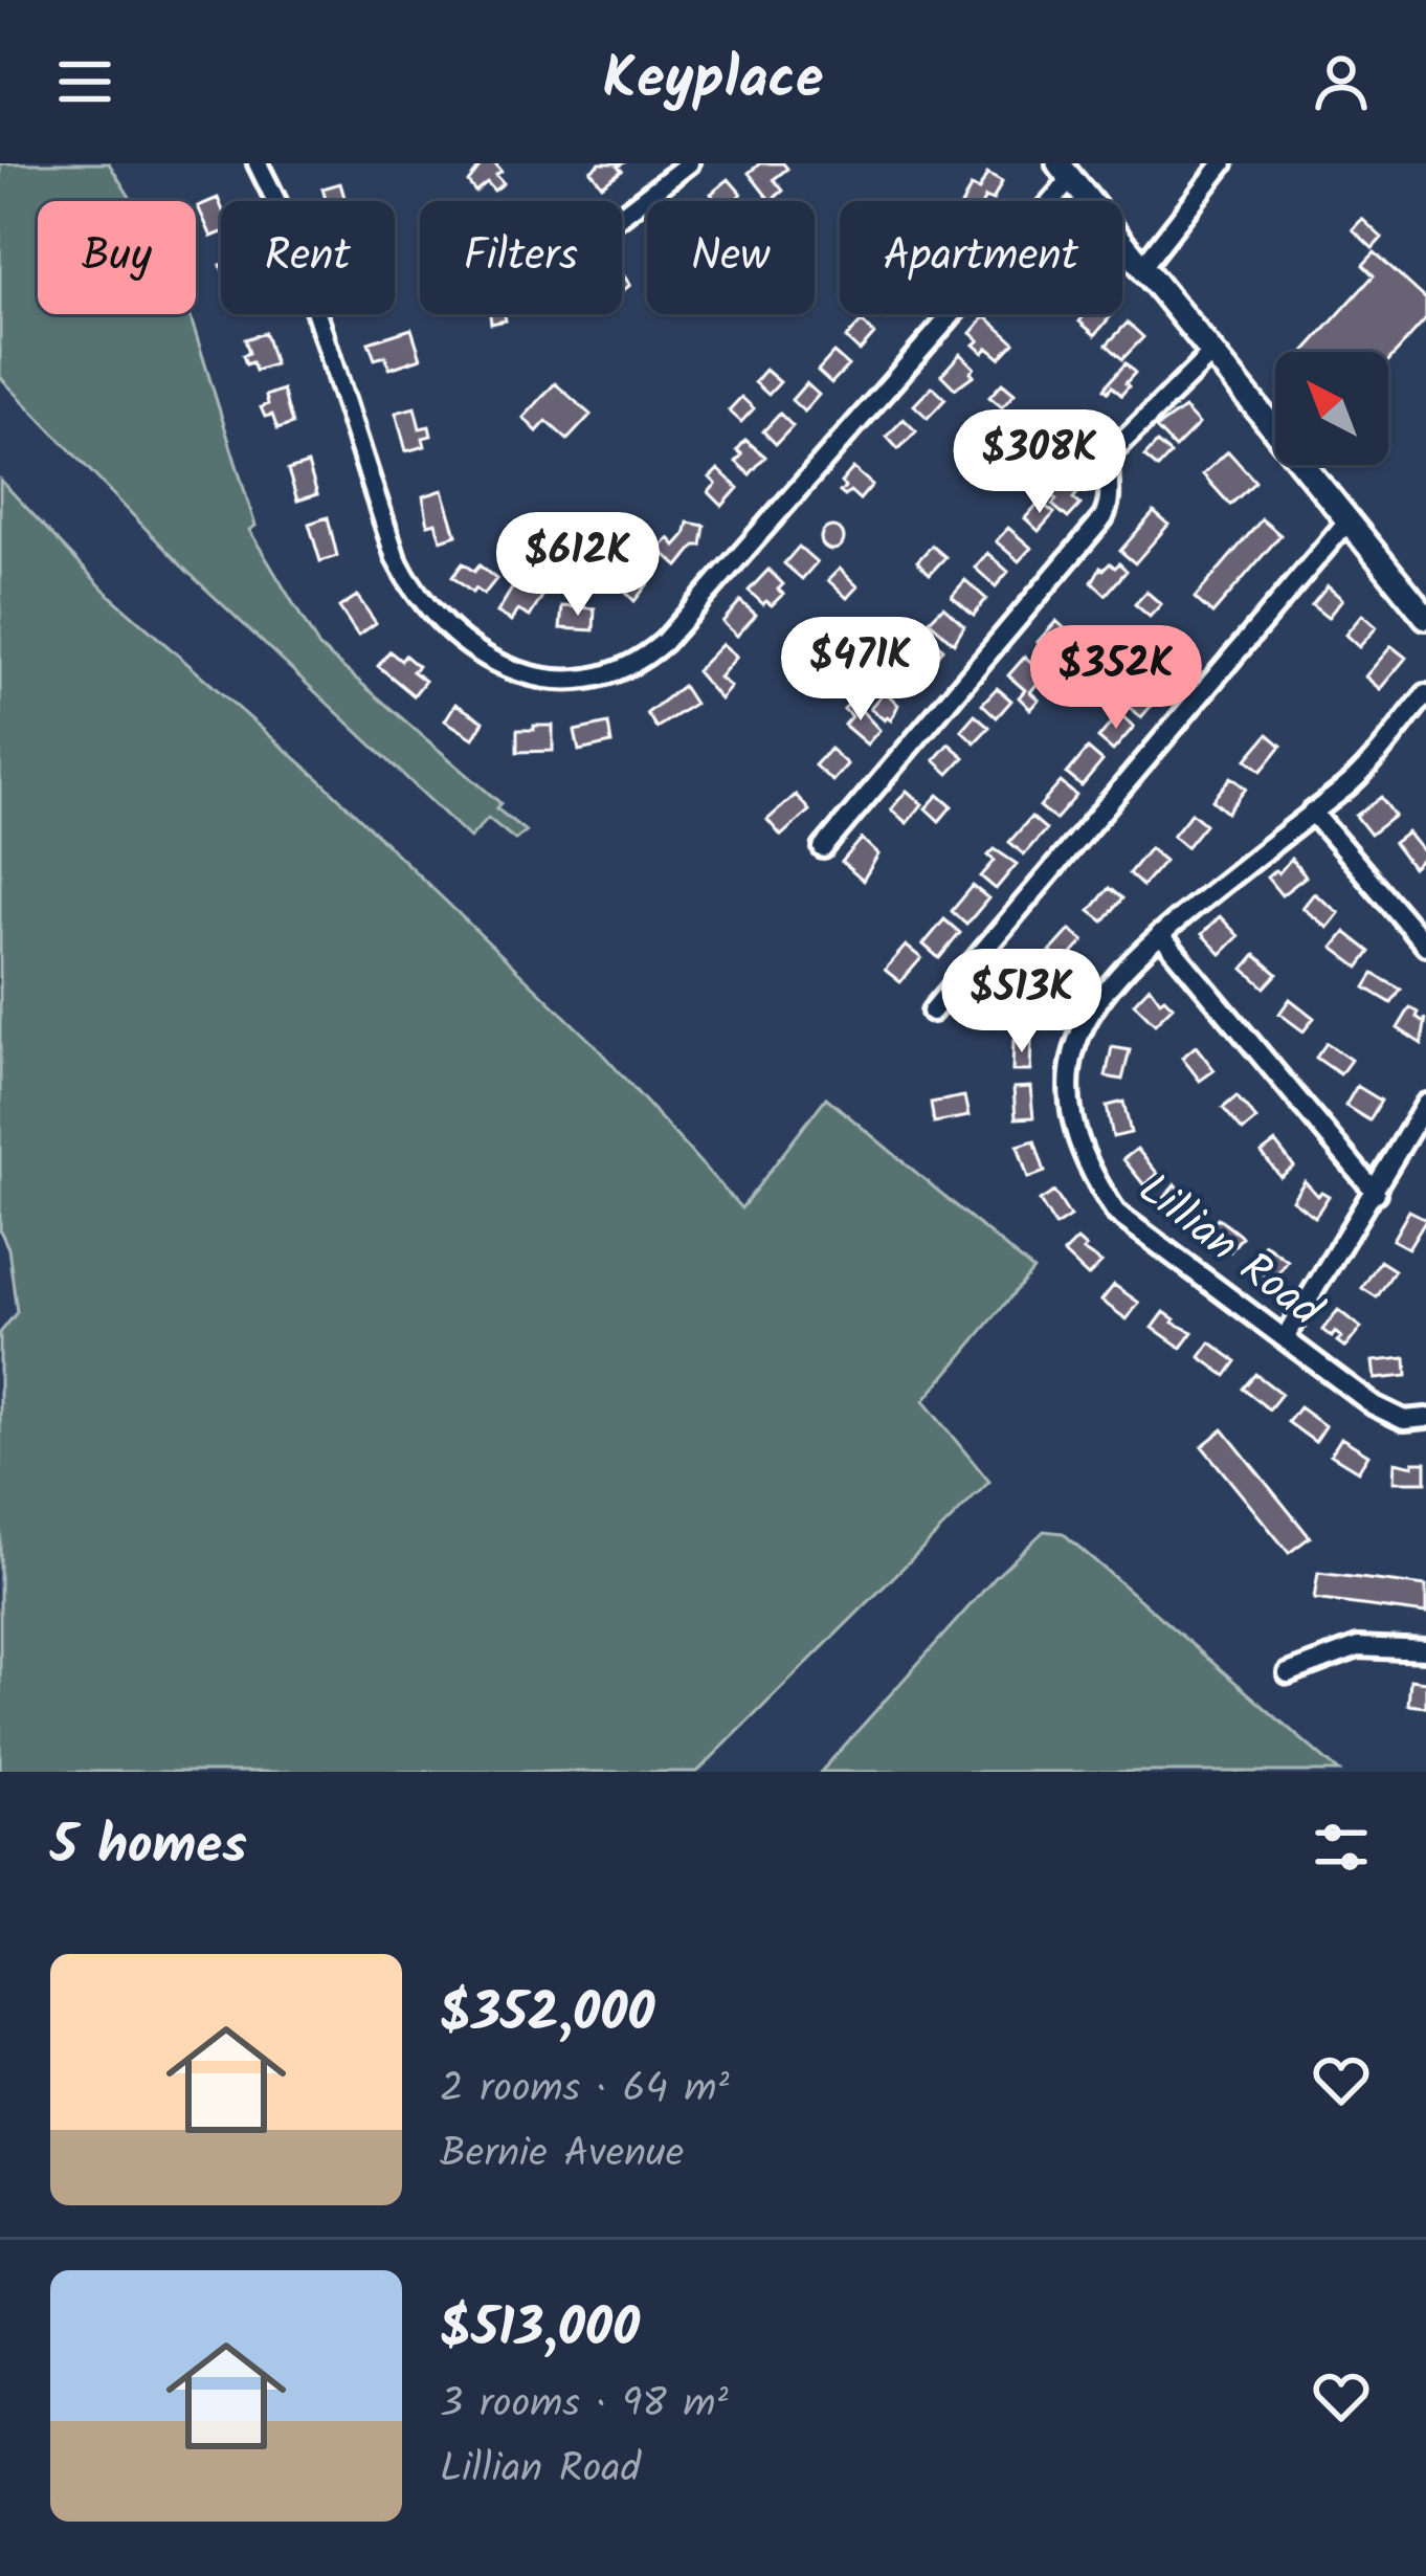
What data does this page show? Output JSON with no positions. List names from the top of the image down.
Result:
{
  "streets": {
    "street": ["Lillian Road"]
  },
  "north": "top left",
  "page": {
    "header": "Keyplace",
    "chip": [
      "Buy",
      "Rent",
      "Filters",
      "New",
      "Apartment"
    ],
    "price": [
      "$308K",
      "$612K",
      "$471K",
      "$352K",
      "$513K"
    ],
    "heading": "5 homes",
    "list": [
      {
        "name": "$352,000",
        "note": "2 rooms · 64 m² · Bernie Avenue"
      },
      {
        "name": "$513,000",
        "note": "3 rooms · 98 m² · Lillian Road"
      }
    ]
  }
}
